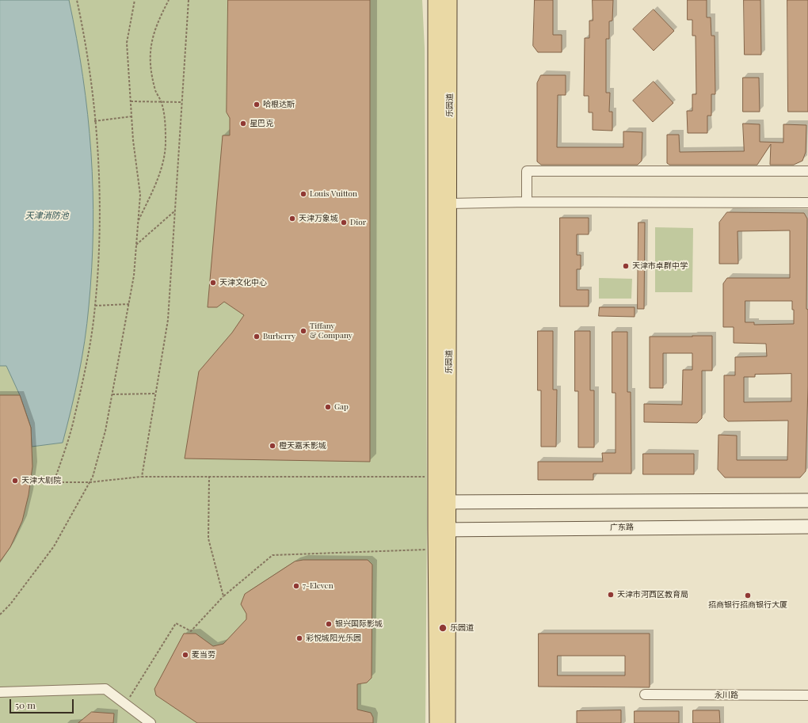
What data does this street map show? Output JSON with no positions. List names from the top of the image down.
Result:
{
  "streets": {
    "main road": ["乐园道", "广东路"],
    "street": ["永川路"]
  },
  "crossings": [
    ["乐园道", "广东路"]
  ],
  "water": ["天津消防池"],
  "places": [
    "哈根达斯",
    "星巴克",
    "Louis Vuitton",
    "天津万象城",
    "Dior",
    "天津市卓群中学",
    "天津文化中心",
    "Tiffany & Company",
    "Burberry",
    "Gap",
    "橙天嘉禾影城",
    "天津大剧院",
    "7-Eleven",
    "天津市河西区教育局",
    "招商银行招商银行大厦",
    "银兴国际影城",
    "乐园道",
    "彩悦城阳光乐园",
    "麦当劳"
  ],
  "scale_bar": "50 m"
}
